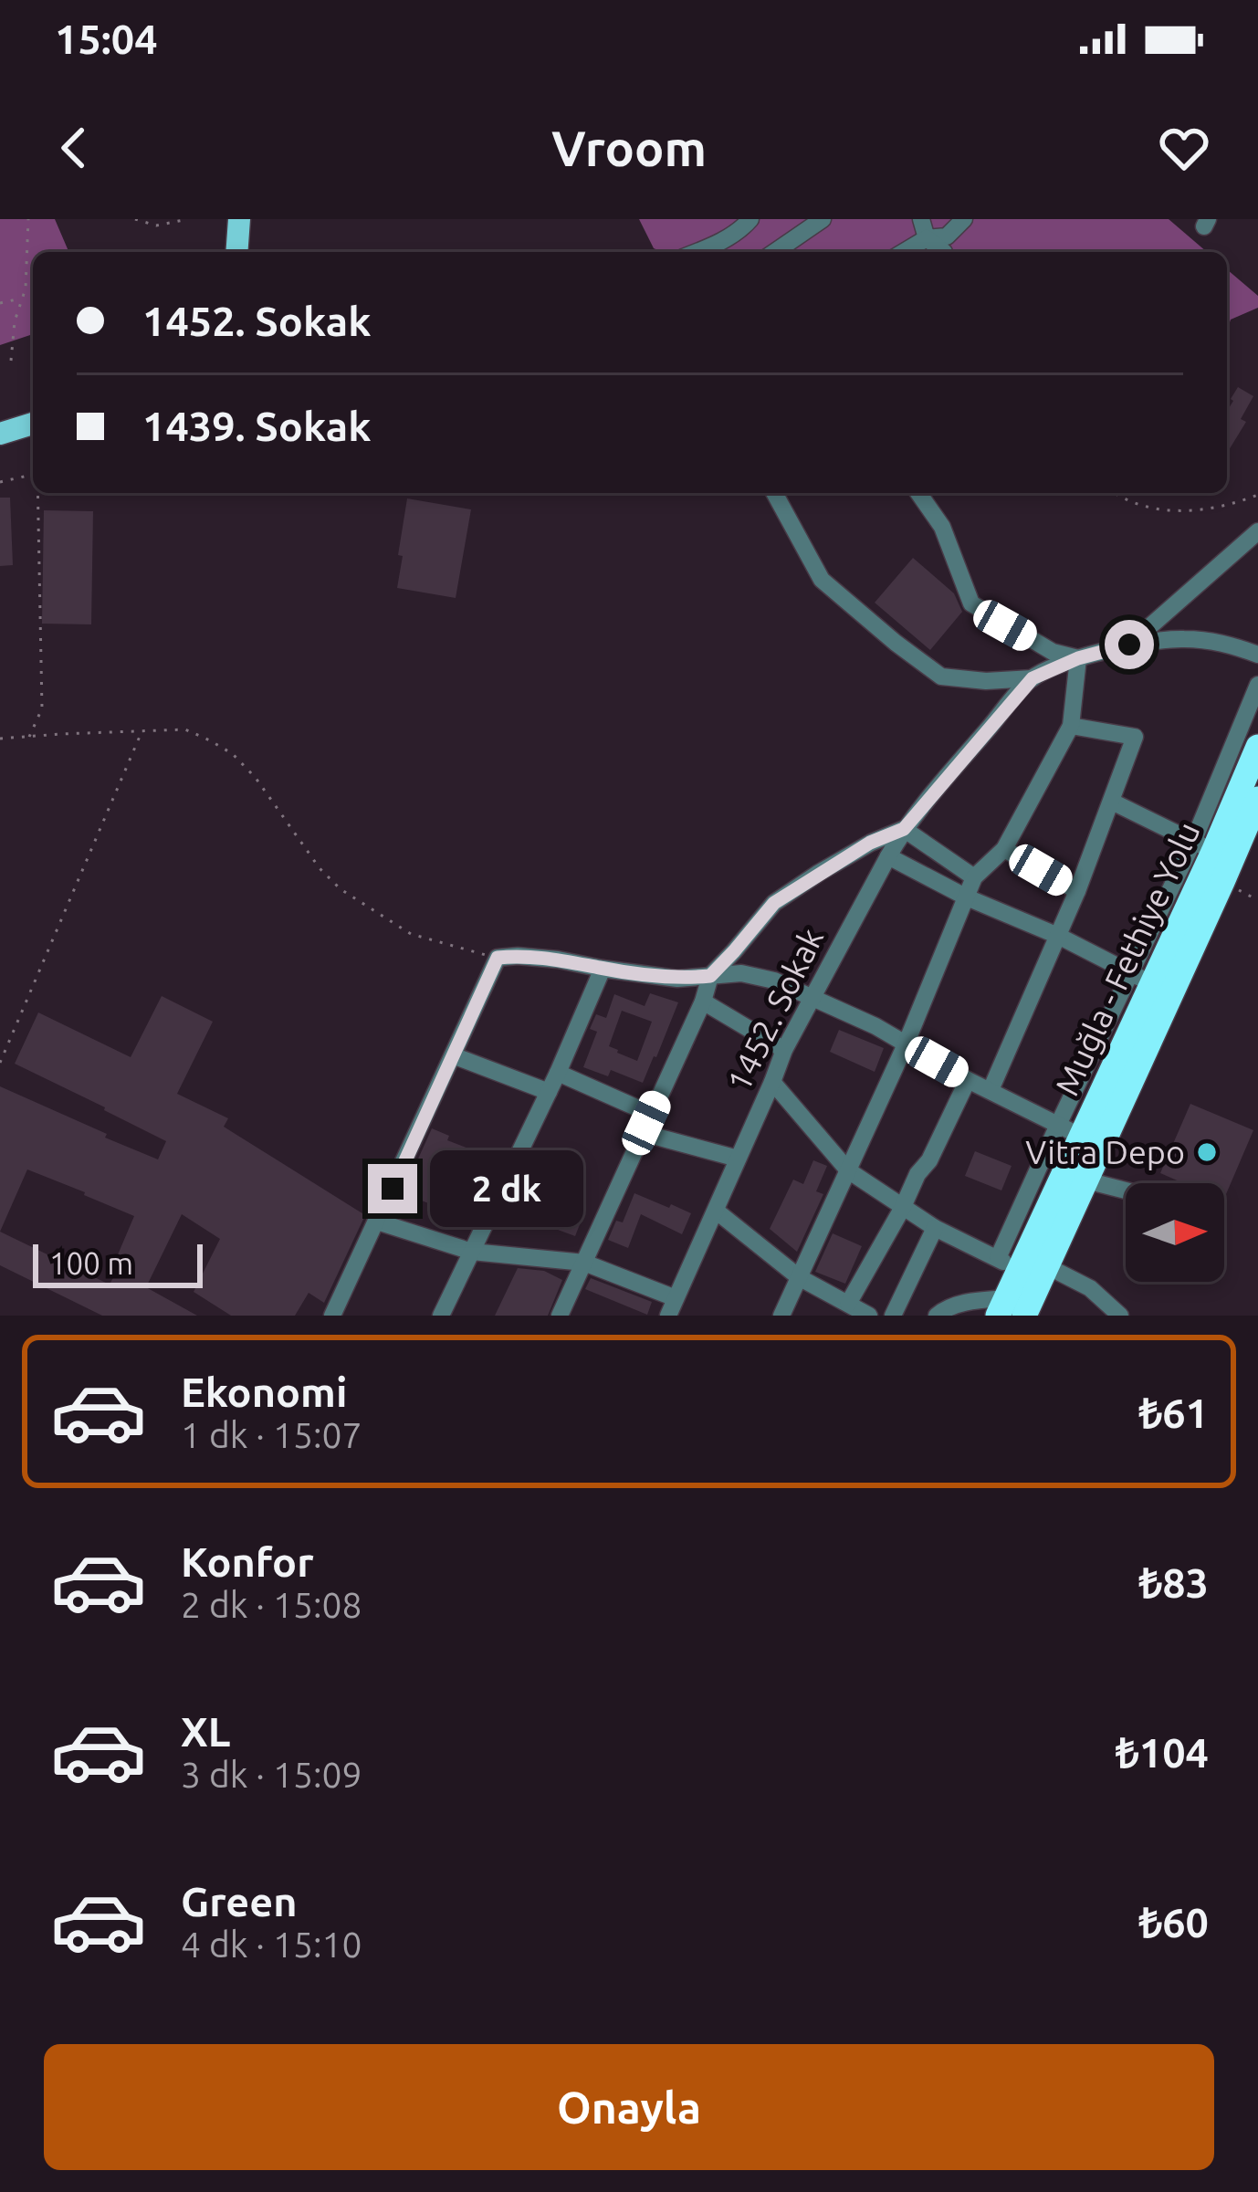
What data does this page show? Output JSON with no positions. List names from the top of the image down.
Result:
{
  "streets": {
    "highway": ["Muğla - Fethiye Yolu"],
    "street": ["1452. Sokak"]
  },
  "places": ["Vitra Depo"],
  "scale_bar": "100 m",
  "north": "right",
  "page": {
    "status": "15:04",
    "header": "Vroom",
    "banner": ["1452. Sokak", "1439. Sokak"],
    "bubble": "2 dk",
    "scale": "100 m",
    "list": [
      {
        "name": "Ekonomi",
        "note": "1 dk · 15:07",
        "value": "₺61"
      },
      {
        "name": "Konfor",
        "note": "2 dk · 15:08",
        "value": "₺83"
      },
      {
        "name": "XL",
        "note": "3 dk · 15:09",
        "value": "₺104"
      },
      {
        "name": "Green",
        "note": "4 dk · 15:10",
        "value": "₺60"
      }
    ],
    "buttons": "Onayla"
  }
}
